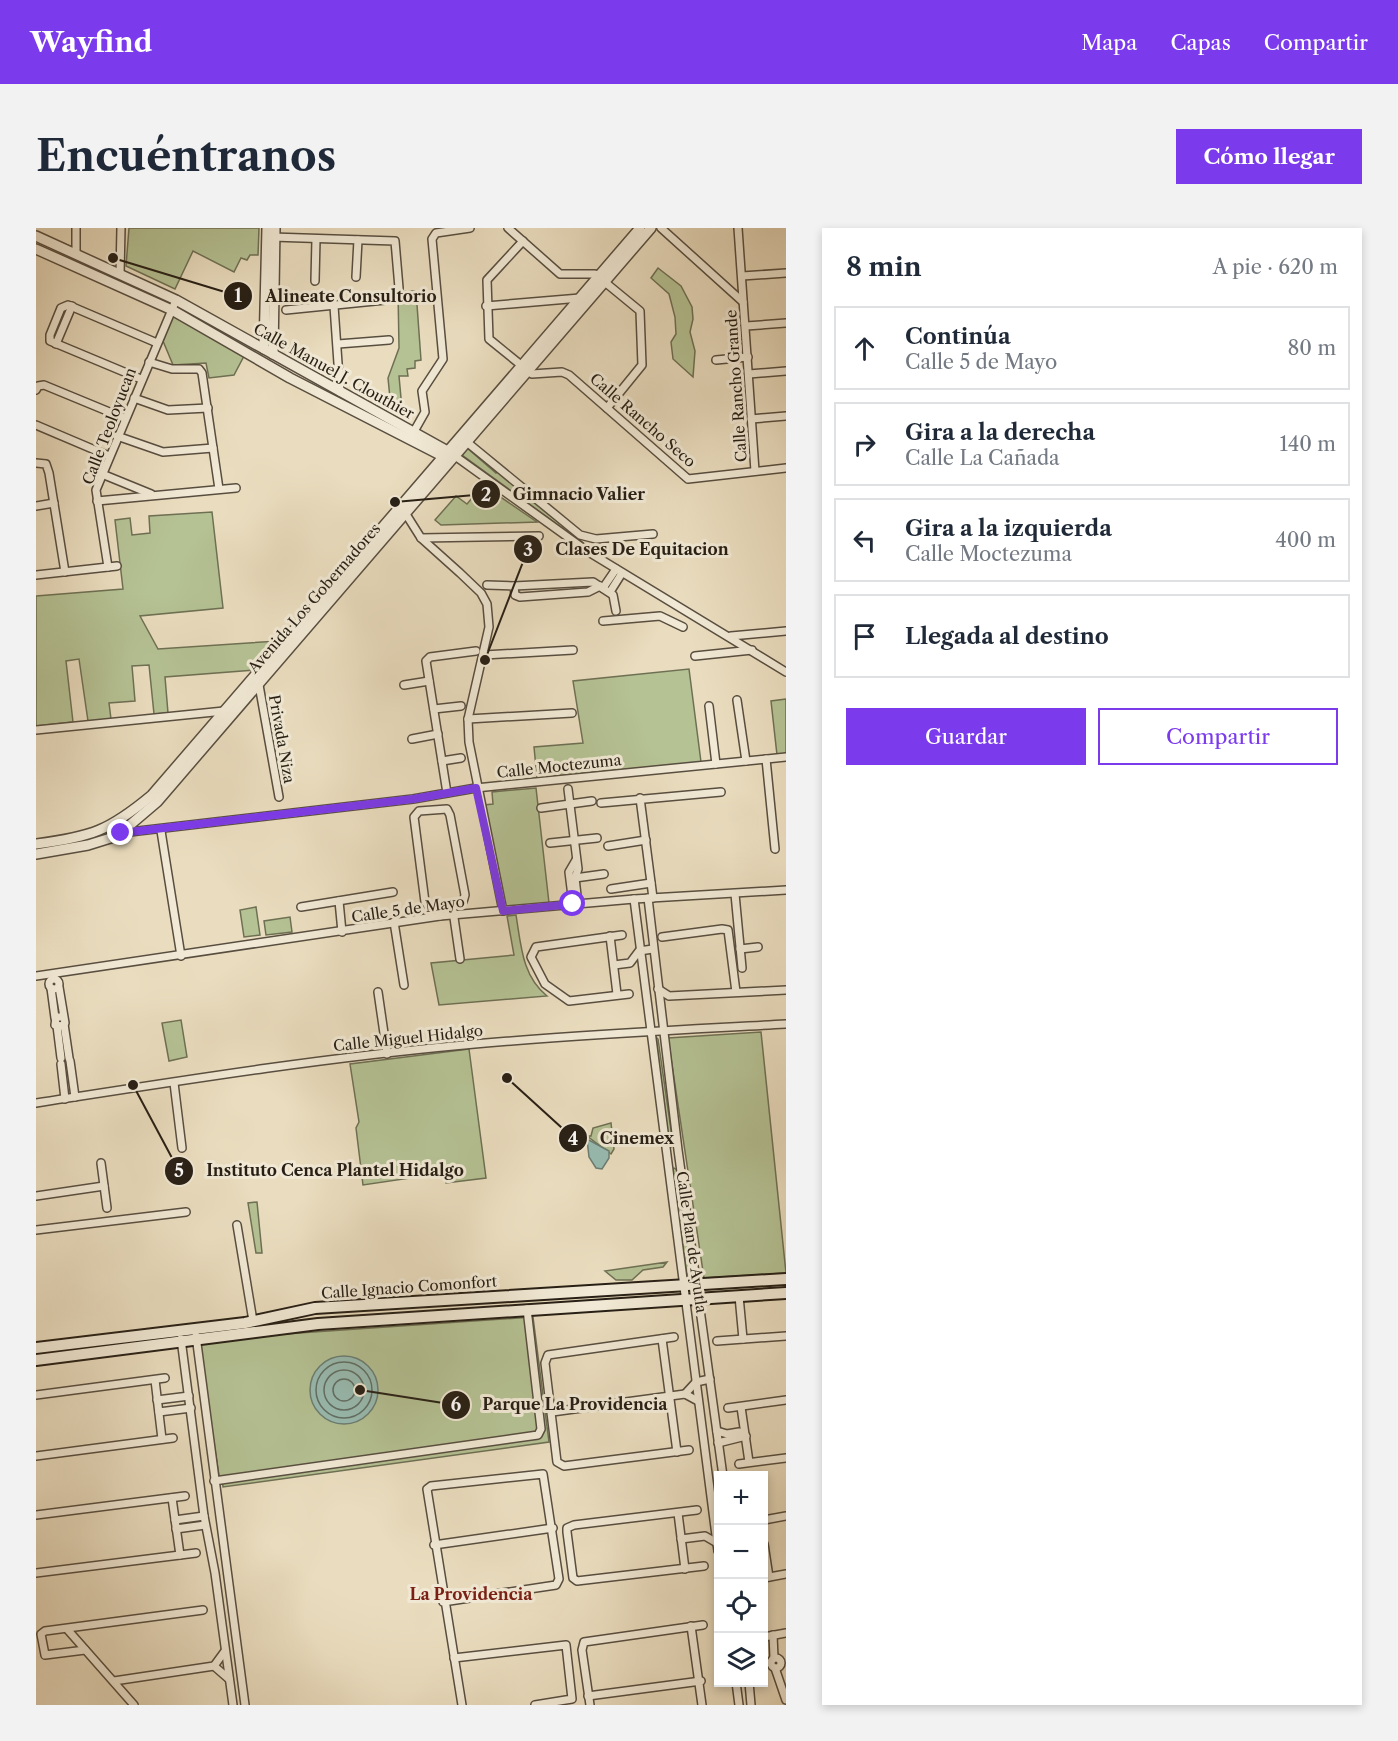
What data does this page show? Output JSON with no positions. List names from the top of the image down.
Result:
{
  "streets": {
    "main road": ["Calle Ignacio Comonfort"],
    "street": [
      "Calle Manuel J. Clouthier",
      "Calle Rancho Grande",
      "Calle Rancho Seco",
      "Calle Teoloyucan",
      "Avenida Los Gobernadores",
      "Privada Niza",
      "Calle Moctezuma",
      "Calle 5 de Mayo",
      "Calle Miguel Hidalgo",
      "Calle Plan de Ayutla"
    ]
  },
  "crossings": [
    ["Calle Manuel J. Clouthier", "Calle Teoloyucan"],
    ["Calle Manuel J. Clouthier", "Avenida Los Gobernadores"],
    ["Calle Rancho Grande", "Calle Rancho Seco"],
    ["Calle Rancho Seco", "Avenida Los Gobernadores"],
    ["Avenida Los Gobernadores", "Privada Niza"],
    ["Avenida Los Gobernadores", "Calle Moctezuma"],
    ["Calle 5 de Mayo", "Calle Plan de Ayutla"],
    ["Calle Miguel Hidalgo", "Calle Plan de Ayutla"],
    ["Calle Plan de Ayutla", "Calle Ignacio Comonfort"]
  ],
  "districts": ["La Providencia"],
  "places": [
    "Alineate Consultorio",
    "Gimnacio Valier",
    "Clases De Equitacion",
    "Cinemex",
    "Instituto Cenca Plantel Hidalgo",
    "Parque La Providencia"
  ],
  "page": {
    "header": "Wayfind",
    "nav": ["Mapa", "Capas", "Compartir"],
    "buttons": [
      "Cómo llegar",
      ["Guardar", "Compartir"]
    ],
    "title": "Encuéntranos",
    "heading": ["8 min", "A pie · 620 m"],
    "list": [
      ["Continúa", "Calle 5 de Mayo", "80 m"],
      ["Gira a la derecha", "Calle La Cañada", "140 m"],
      ["Gira a la izquierda", "Calle Moctezuma", "400 m"],
      "Llegada al destino"
    ],
    "map_buttons": ["+", "−"]
  }
}
